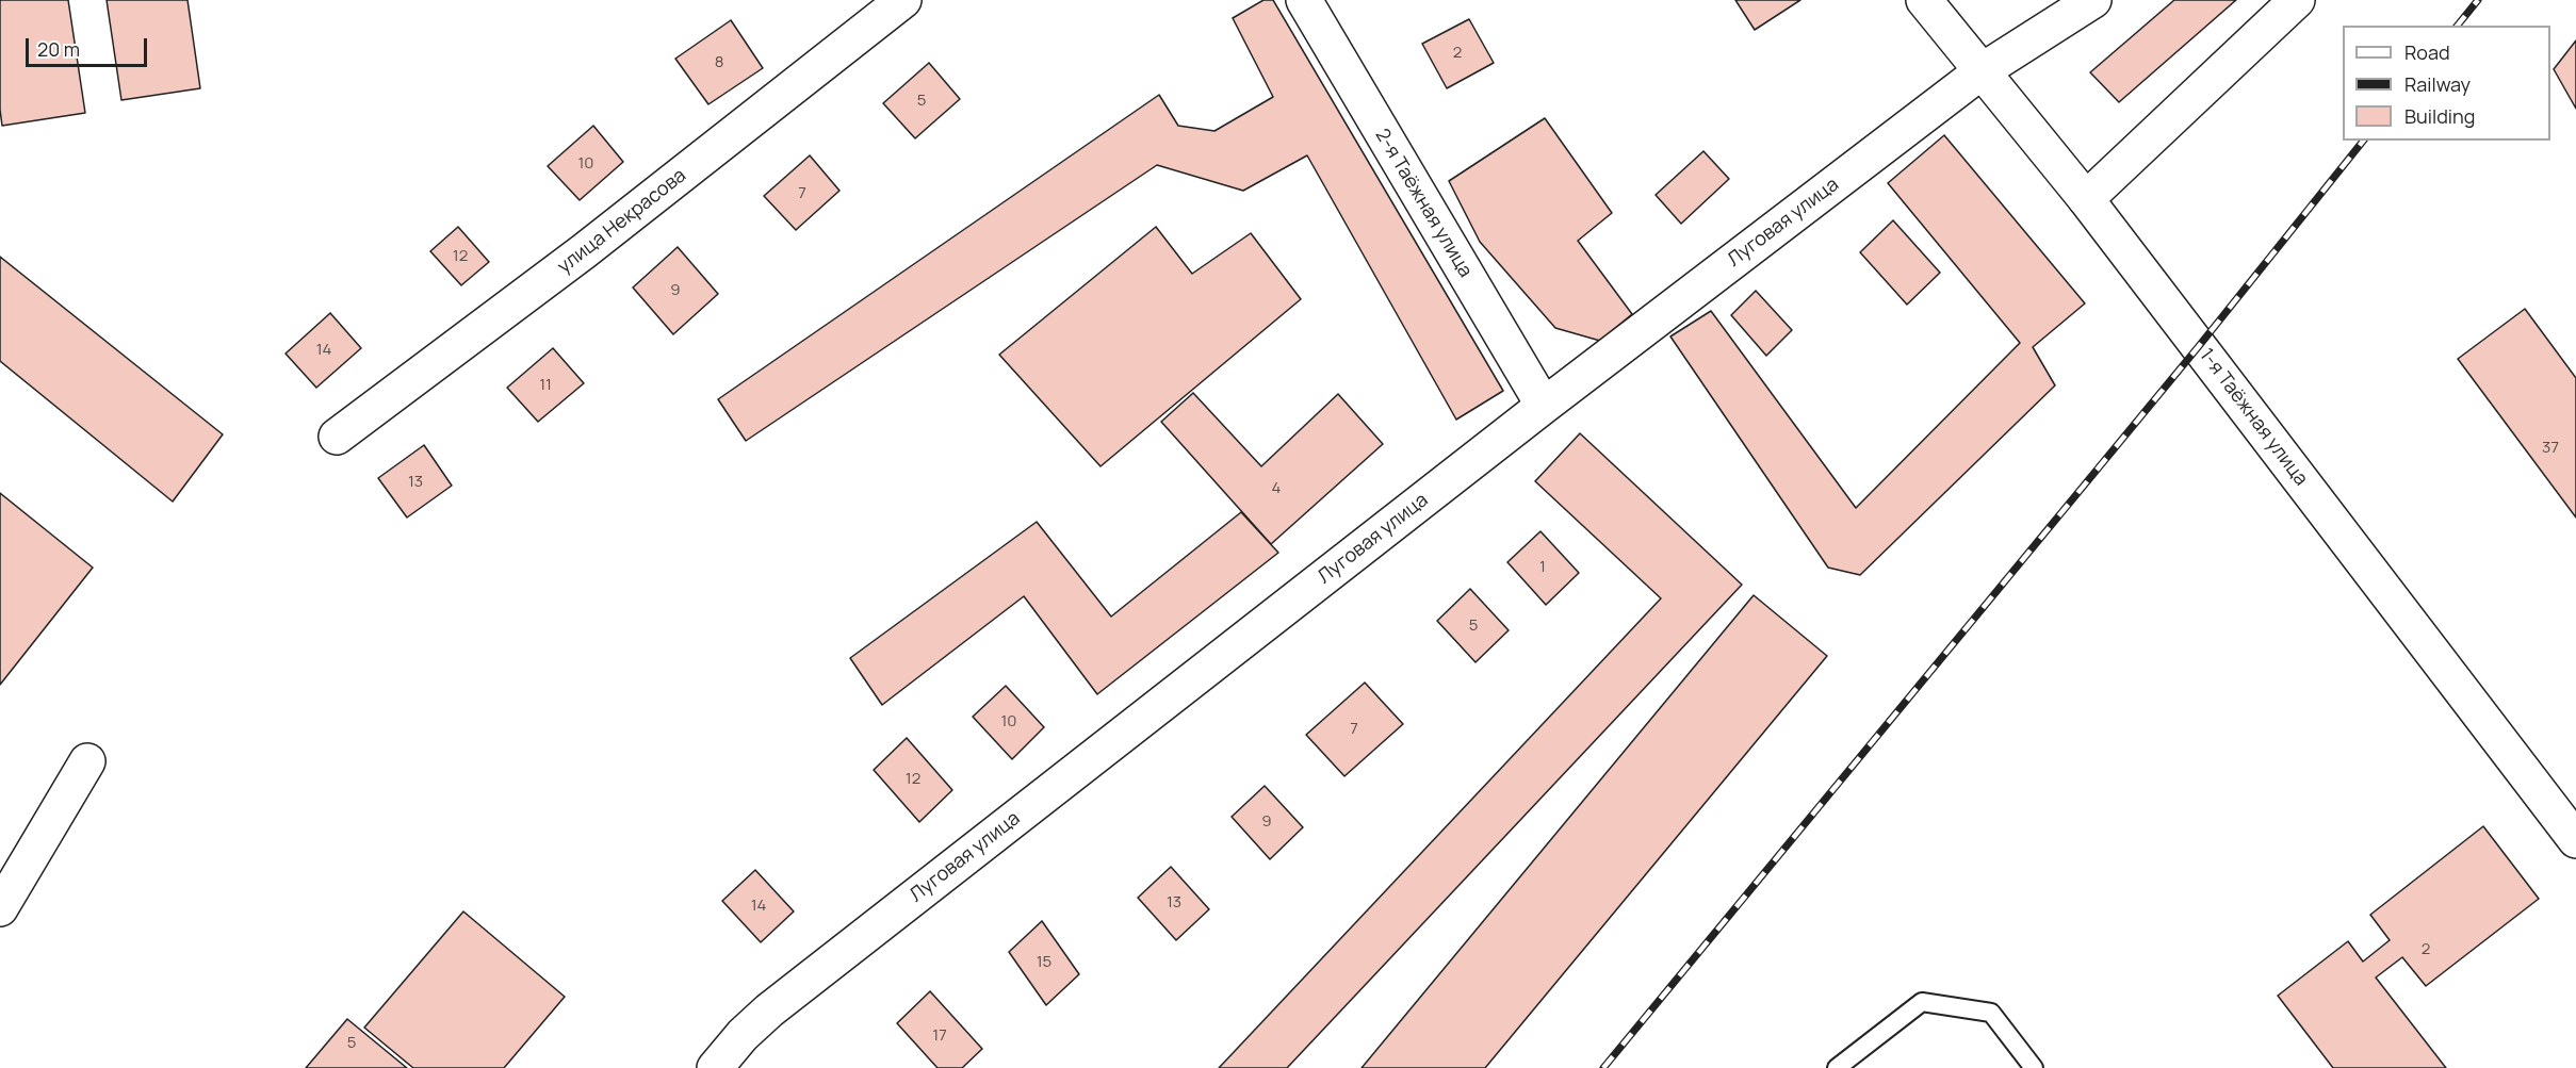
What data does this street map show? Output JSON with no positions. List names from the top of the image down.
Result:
{
  "streets": {
    "street": [
      "2-я Таёжная улица",
      "улица Некрасова",
      "Луговая улица",
      "1-я Таёжная улица"
    ]
  },
  "crossings": [
    ["2-я Таёжная улица", "Луговая улица"],
    ["Луговая улица", "1-я Таёжная улица"]
  ],
  "house_numbers": [
    "2",
    "8",
    "5",
    "10",
    "7",
    "12",
    "9",
    "14",
    "11",
    "37",
    "13",
    "4",
    "1",
    "5",
    "10",
    "7",
    "12",
    "9",
    "13",
    "14",
    "2",
    "15",
    "17",
    "5"
  ],
  "legend": ["Road", "Railway", "Building"],
  "scale_bar": "20 m"
}
